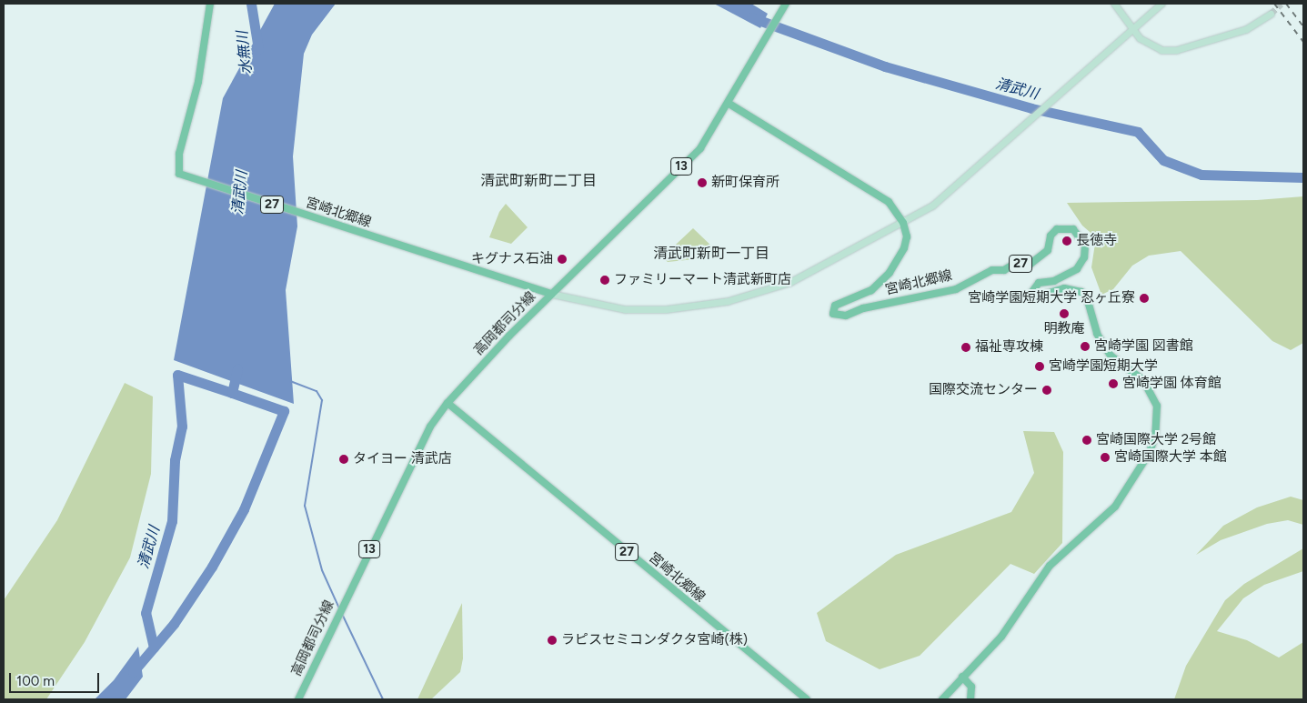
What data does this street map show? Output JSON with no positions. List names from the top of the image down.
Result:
{
  "streets": {
    "main road": [
      "13",
      "27",
      "宮崎北郷線",
      "高岡都司分線"
    ]
  },
  "crossings": [
    ["宮崎北郷線", "高岡都司分線"]
  ],
  "districts": ["清武町新町二丁目", "清武町新町一丁目"],
  "water": ["水無川", "清武川"],
  "places": [
    "新町保育所",
    "長徳寺",
    "キグナス石油",
    "ファミリーマート清武新町店",
    "宮崎学園短期大学 忍ヶ丘寮",
    "明教庵",
    "宮崎学園 図書館",
    "福祉専攻棟",
    "宮崎学園短期大学",
    "宮崎学園 体育館",
    "国際交流センター",
    "宮崎国際大学 2号館",
    "宮崎国際大学 本館",
    "タイヨー 清武店",
    "ラピスセミコンダクタ宮崎(株)"
  ],
  "scale_bar": "100 m"
}
